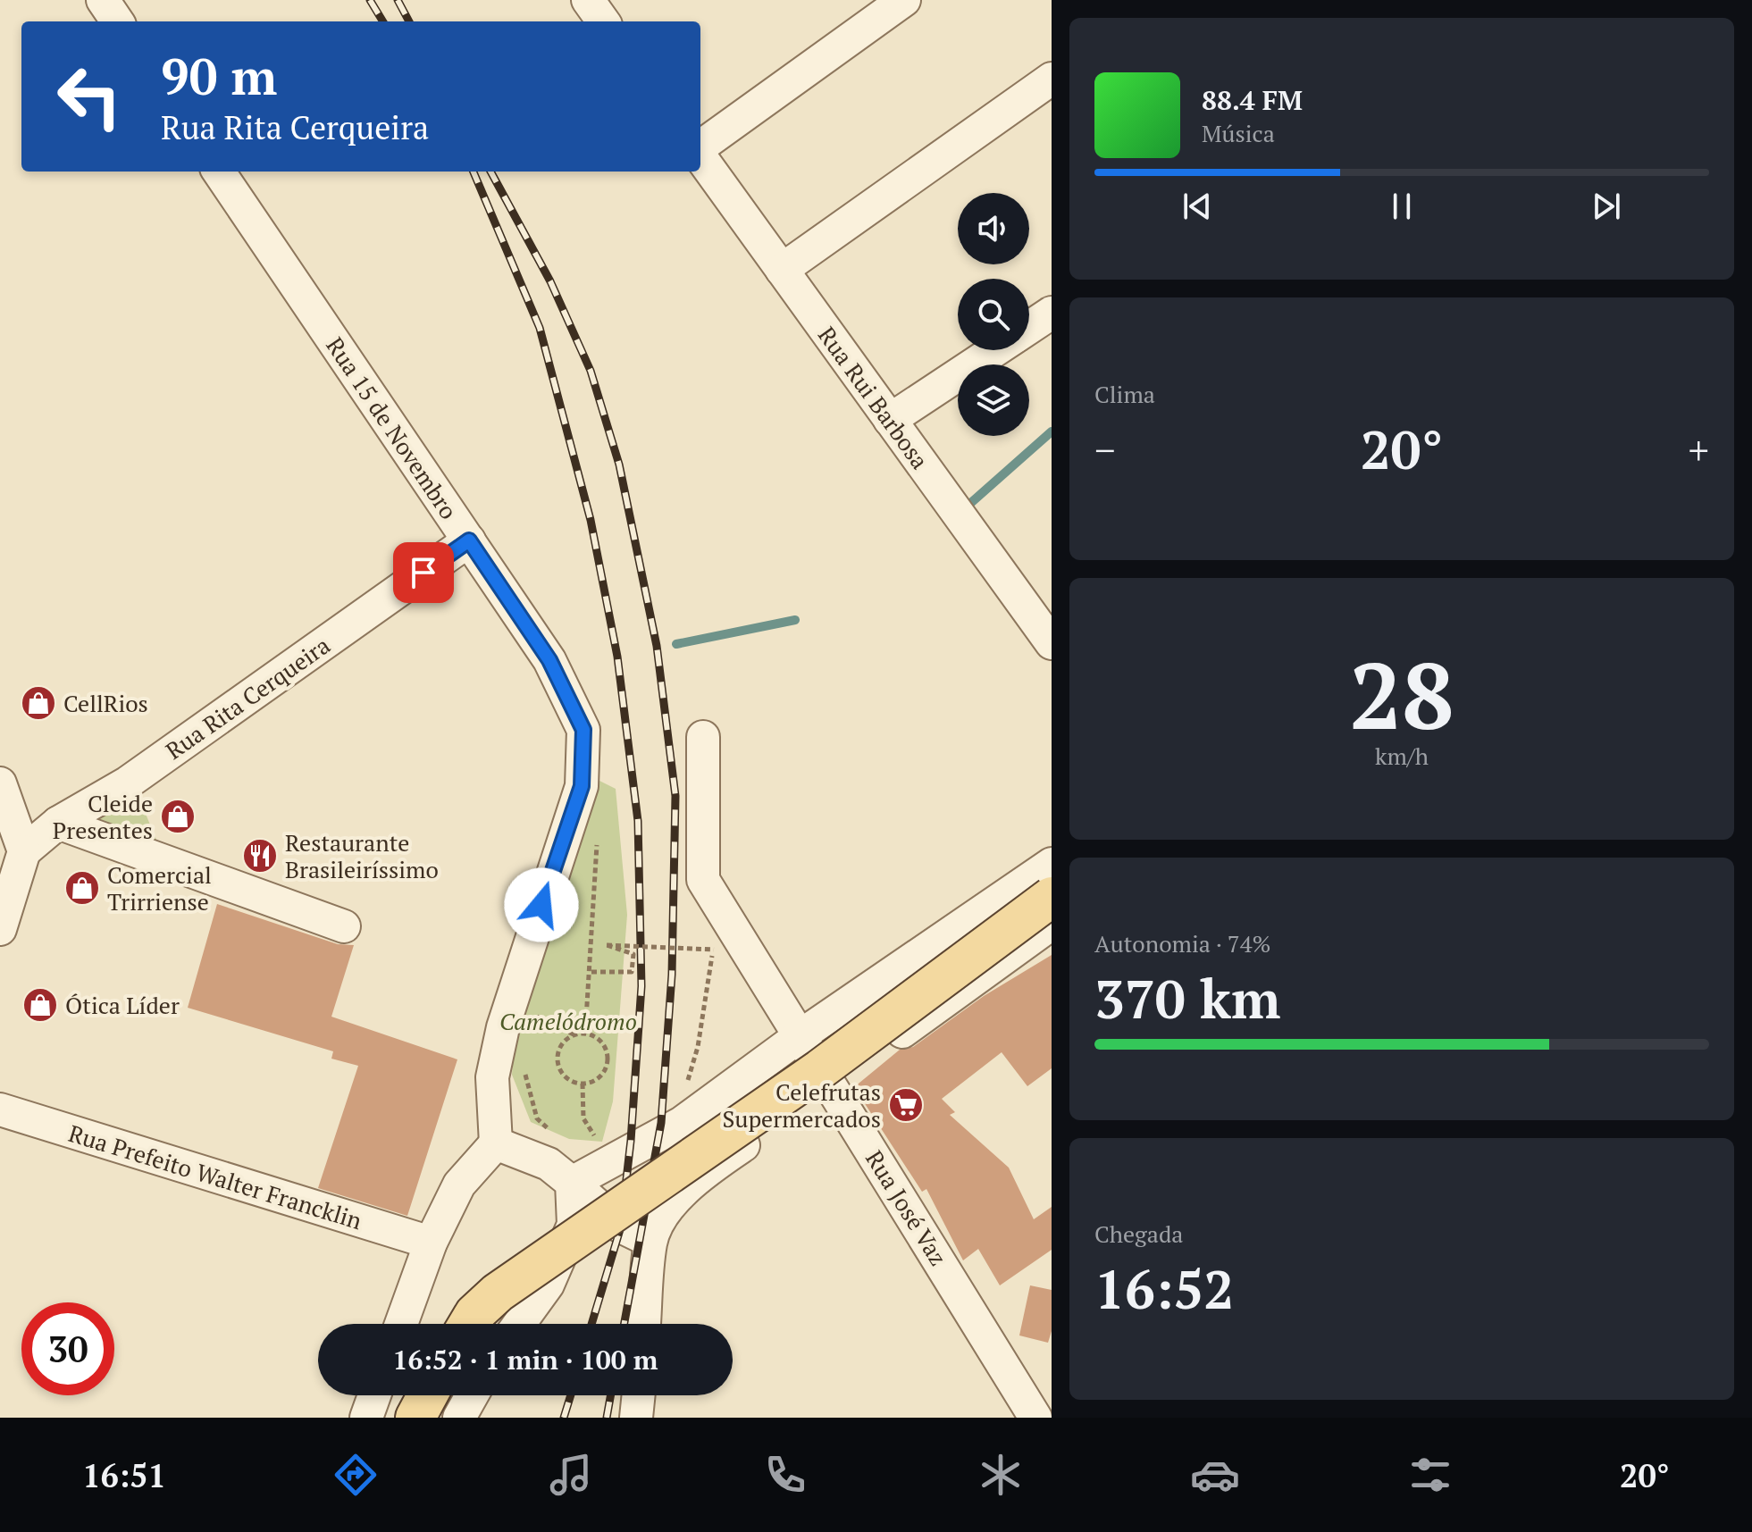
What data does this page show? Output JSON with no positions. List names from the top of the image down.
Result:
{
  "streets": {
    "street": [
      "Rua Rui Barbosa",
      "Rua 15 de Novembro",
      "Rua Rita Cerqueira",
      "Rua Prefeito Walter Francklin",
      "Rua José Vaz"
    ]
  },
  "crossings": [
    ["Rua 15 de Novembro", "Rua Rita Cerqueira"]
  ],
  "parks": ["Camelódromo"],
  "places": {
    "shop": [
      "CellRios",
      "Cleide Presentes",
      "Comercial Trirriense",
      "Ótica Líder"
    ],
    "restaurant": ["Restaurante Brasileiríssimo"],
    "supermarket": ["Celefrutas Supermercados"]
  },
  "page": {
    "turn": ["90 m", "Rua Rita Cerqueira"],
    "song": ["88.4 FM", "Música"],
    "tile": [
      "Clima",
      ["28", "km/h"],
      ["Autonomia · 74%", "370 km"],
      ["Chegada", "16:52"]
    ],
    "heat": ["−", "20°", "+"],
    "limit": "30",
    "trip": "16:52 · 1 min · 100 m",
    "tabs": ["16:51", "20°"]
  }
}
